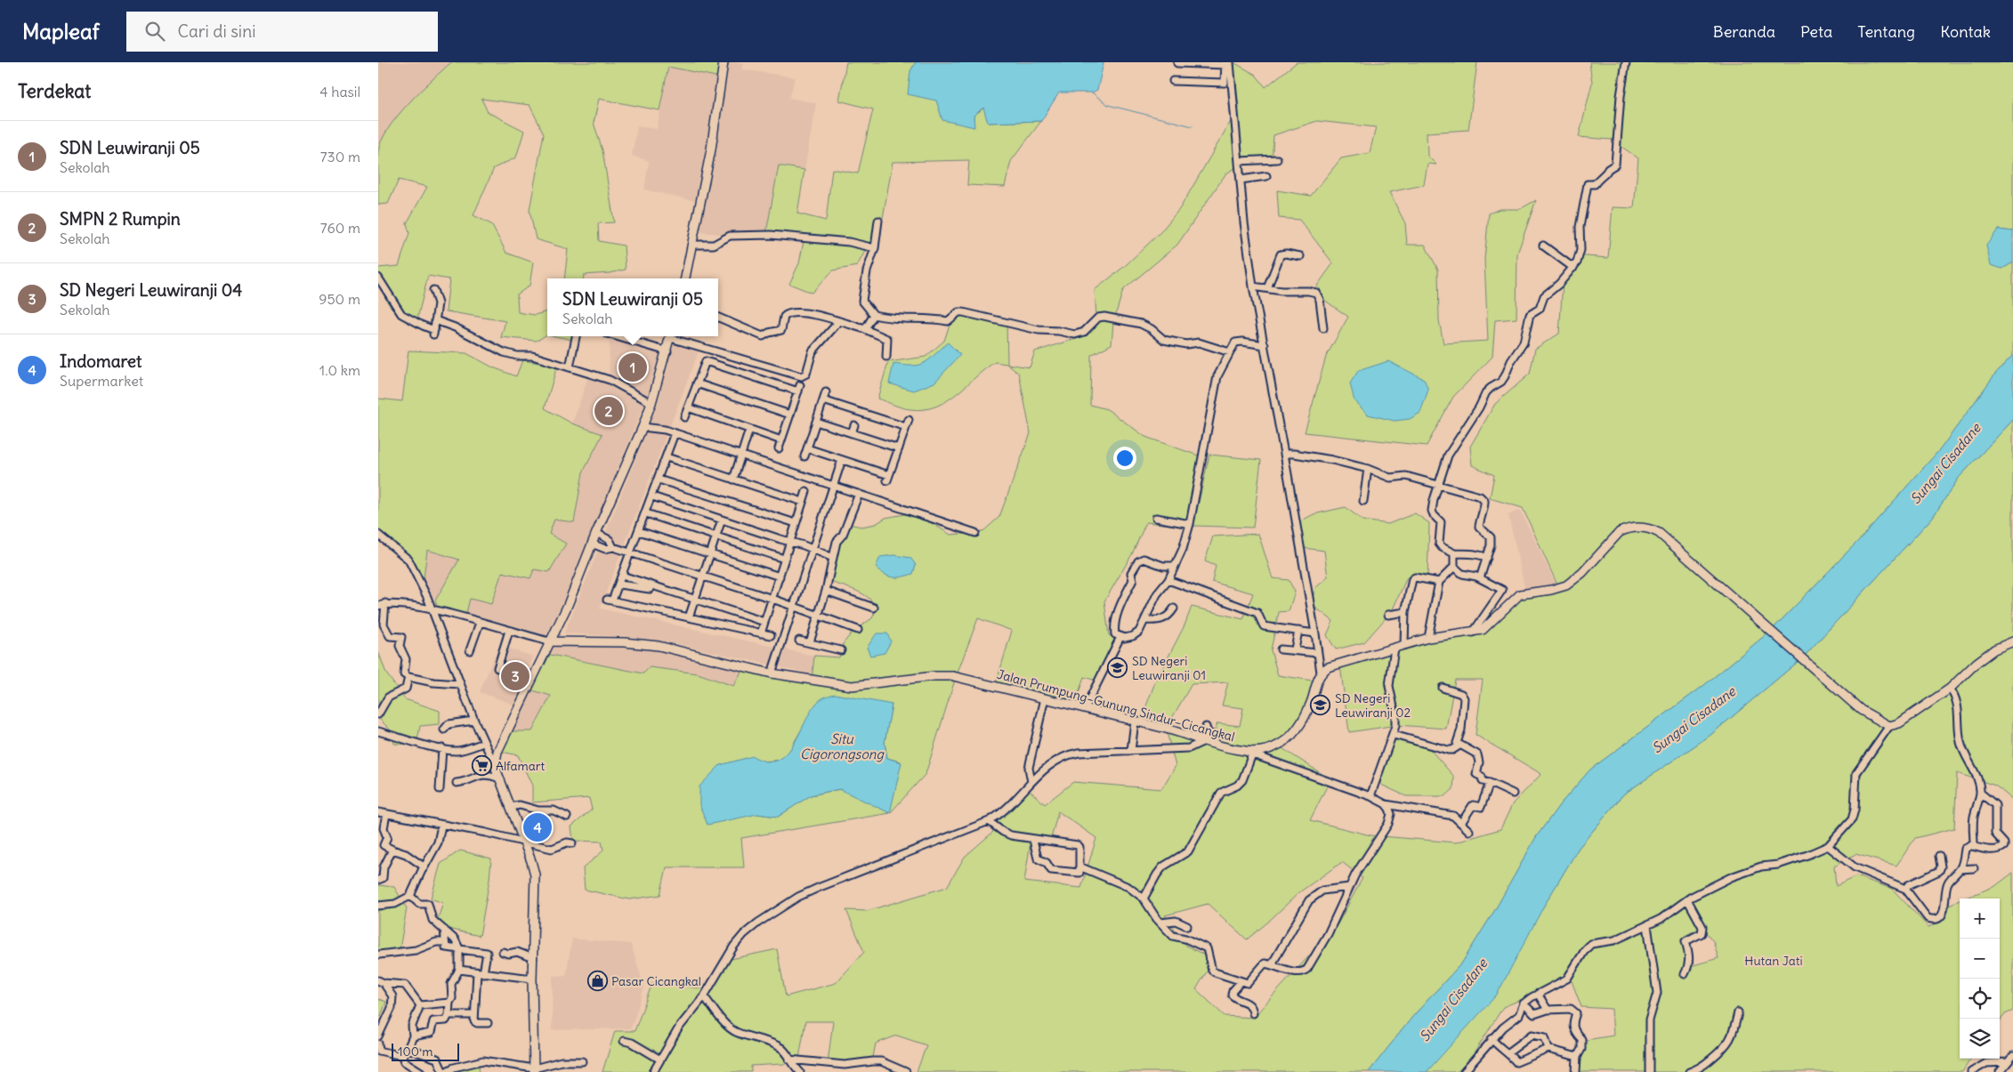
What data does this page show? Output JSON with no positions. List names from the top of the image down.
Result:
{
  "streets": {
    "main road": ["Jalan Prumpung–Gunung Sindur–Cicangkal"]
  },
  "water": ["Sungai Cisadane", "Situ Cigorongsong"],
  "parks": ["Hutan Jati"],
  "places": {
    "school or university": ["SD Negeri Leuwiranji 01", "SD Negeri Leuwiranji 02"],
    "supermarket": ["Alfamart"],
    "shop": ["Pasar Cicangkal"]
  },
  "scale_bar": "100 m",
  "page": {
    "header": "Mapleaf",
    "search": "Cari di sini",
    "nav": [
      "Beranda",
      "Peta",
      "Tentang",
      "Kontak"
    ],
    "heading": ["Terdekat", "4 hasil"],
    "list": [
      {
        "mark": "1",
        "name": "SDN Leuwiranji 05",
        "note": "Sekolah",
        "value": "730 m"
      },
      {
        "mark": "2",
        "name": "SMPN 2 Rumpin",
        "note": "Sekolah",
        "value": "760 m"
      },
      {
        "mark": "3",
        "name": "SD Negeri Leuwiranji 04",
        "note": "Sekolah",
        "value": "950 m"
      },
      {
        "mark": "4",
        "name": "Indomaret",
        "note": "Supermarket",
        "value": "1.0 km"
      }
    ],
    "popup": ["SDN Leuwiranji 05", "Sekolah"],
    "pins": [
      "1",
      "2",
      "3",
      "4"
    ],
    "map_buttons": ["+", "−"],
    "scale": "100 m"
  }
}
